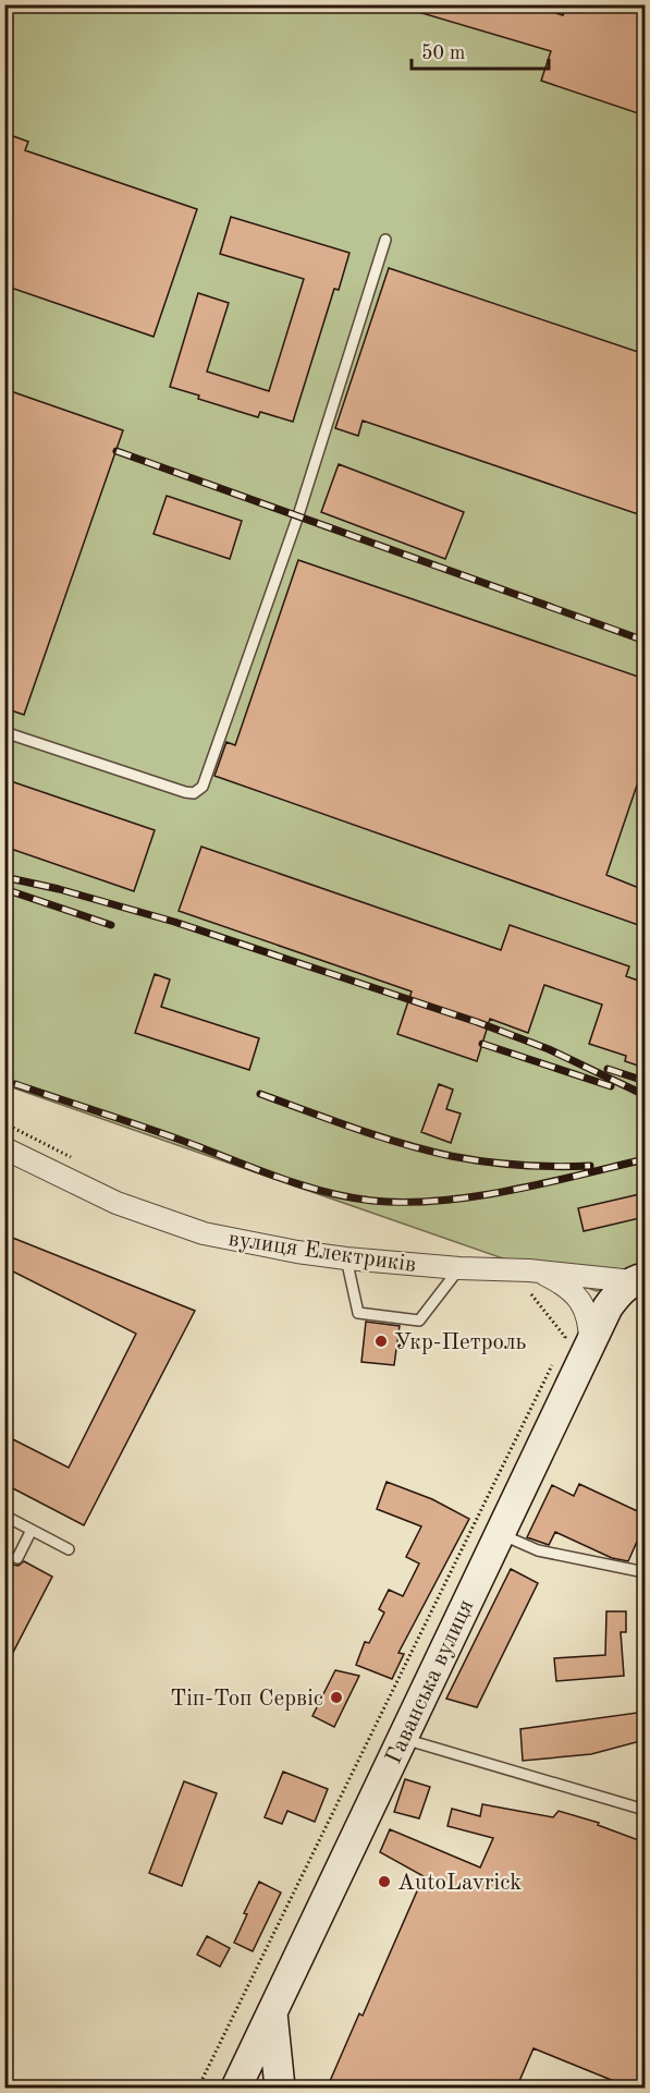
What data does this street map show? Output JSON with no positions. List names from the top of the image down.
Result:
{
  "streets": {
    "street": ["вулиця Електриків", "Гаванська вулиця"]
  },
  "crossings": [
    ["вулиця Електриків", "Гаванська вулиця"]
  ],
  "places": ["Укр-Петроль", "Тіп-Топ Сервіс", "AutoLavrick"],
  "scale_bar": "50 m"
}
